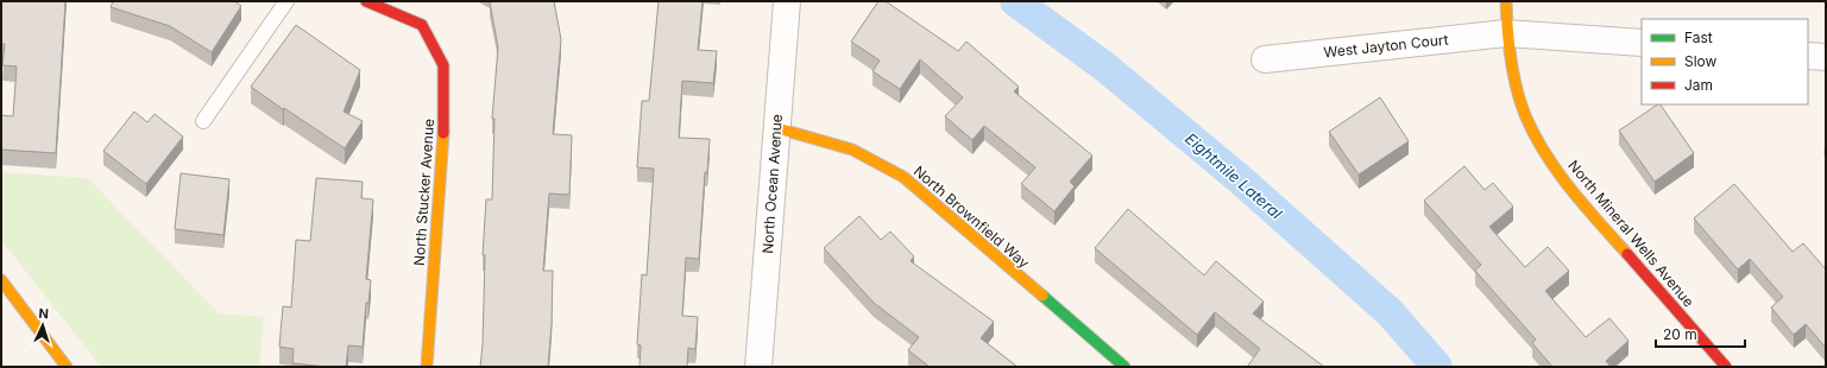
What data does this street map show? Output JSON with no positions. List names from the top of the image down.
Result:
{
  "streets": {
    "street": [
      "West Jayton Court",
      "North Ocean Avenue",
      "North Stucker Avenue",
      "North Brownfield Way",
      "North Mineral Wells Avenue"
    ]
  },
  "crossings": [
    ["West Jayton Court", "North Mineral Wells Avenue"],
    ["North Ocean Avenue", "North Brownfield Way"]
  ],
  "water": ["Eightmile Lateral"],
  "legend": ["Fast", "Slow", "Jam"],
  "scale_bar": "20 m",
  "north": "top"
}
